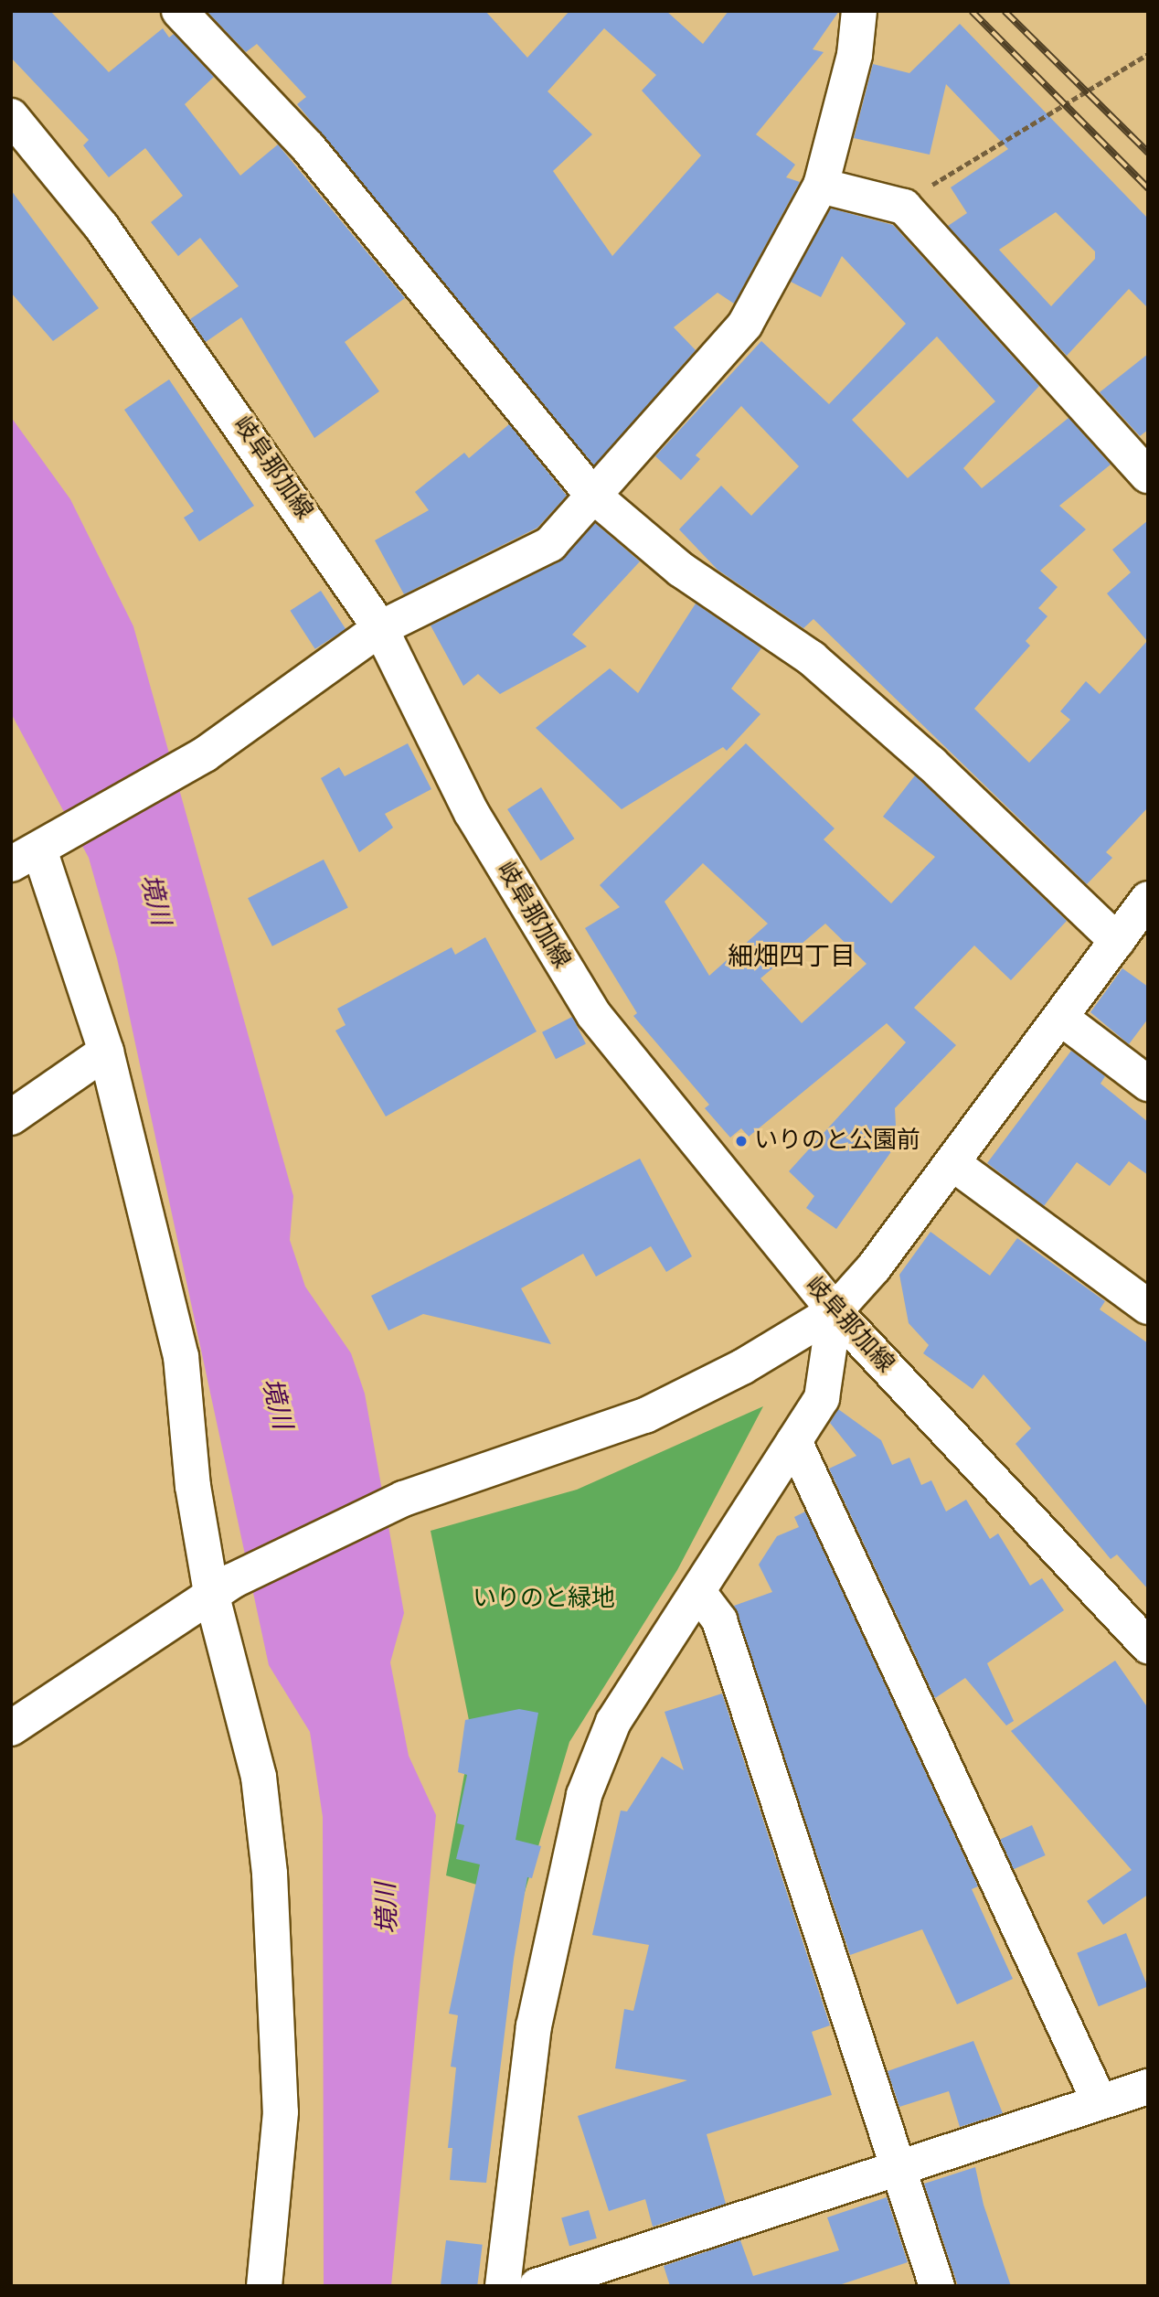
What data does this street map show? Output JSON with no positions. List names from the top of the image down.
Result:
{
  "streets": {
    "street": ["岐阜那加線"]
  },
  "districts": ["細畑四丁目"],
  "water": ["境川"],
  "parks": ["いりのと緑地"],
  "places": ["いりのと公園前"]
}
